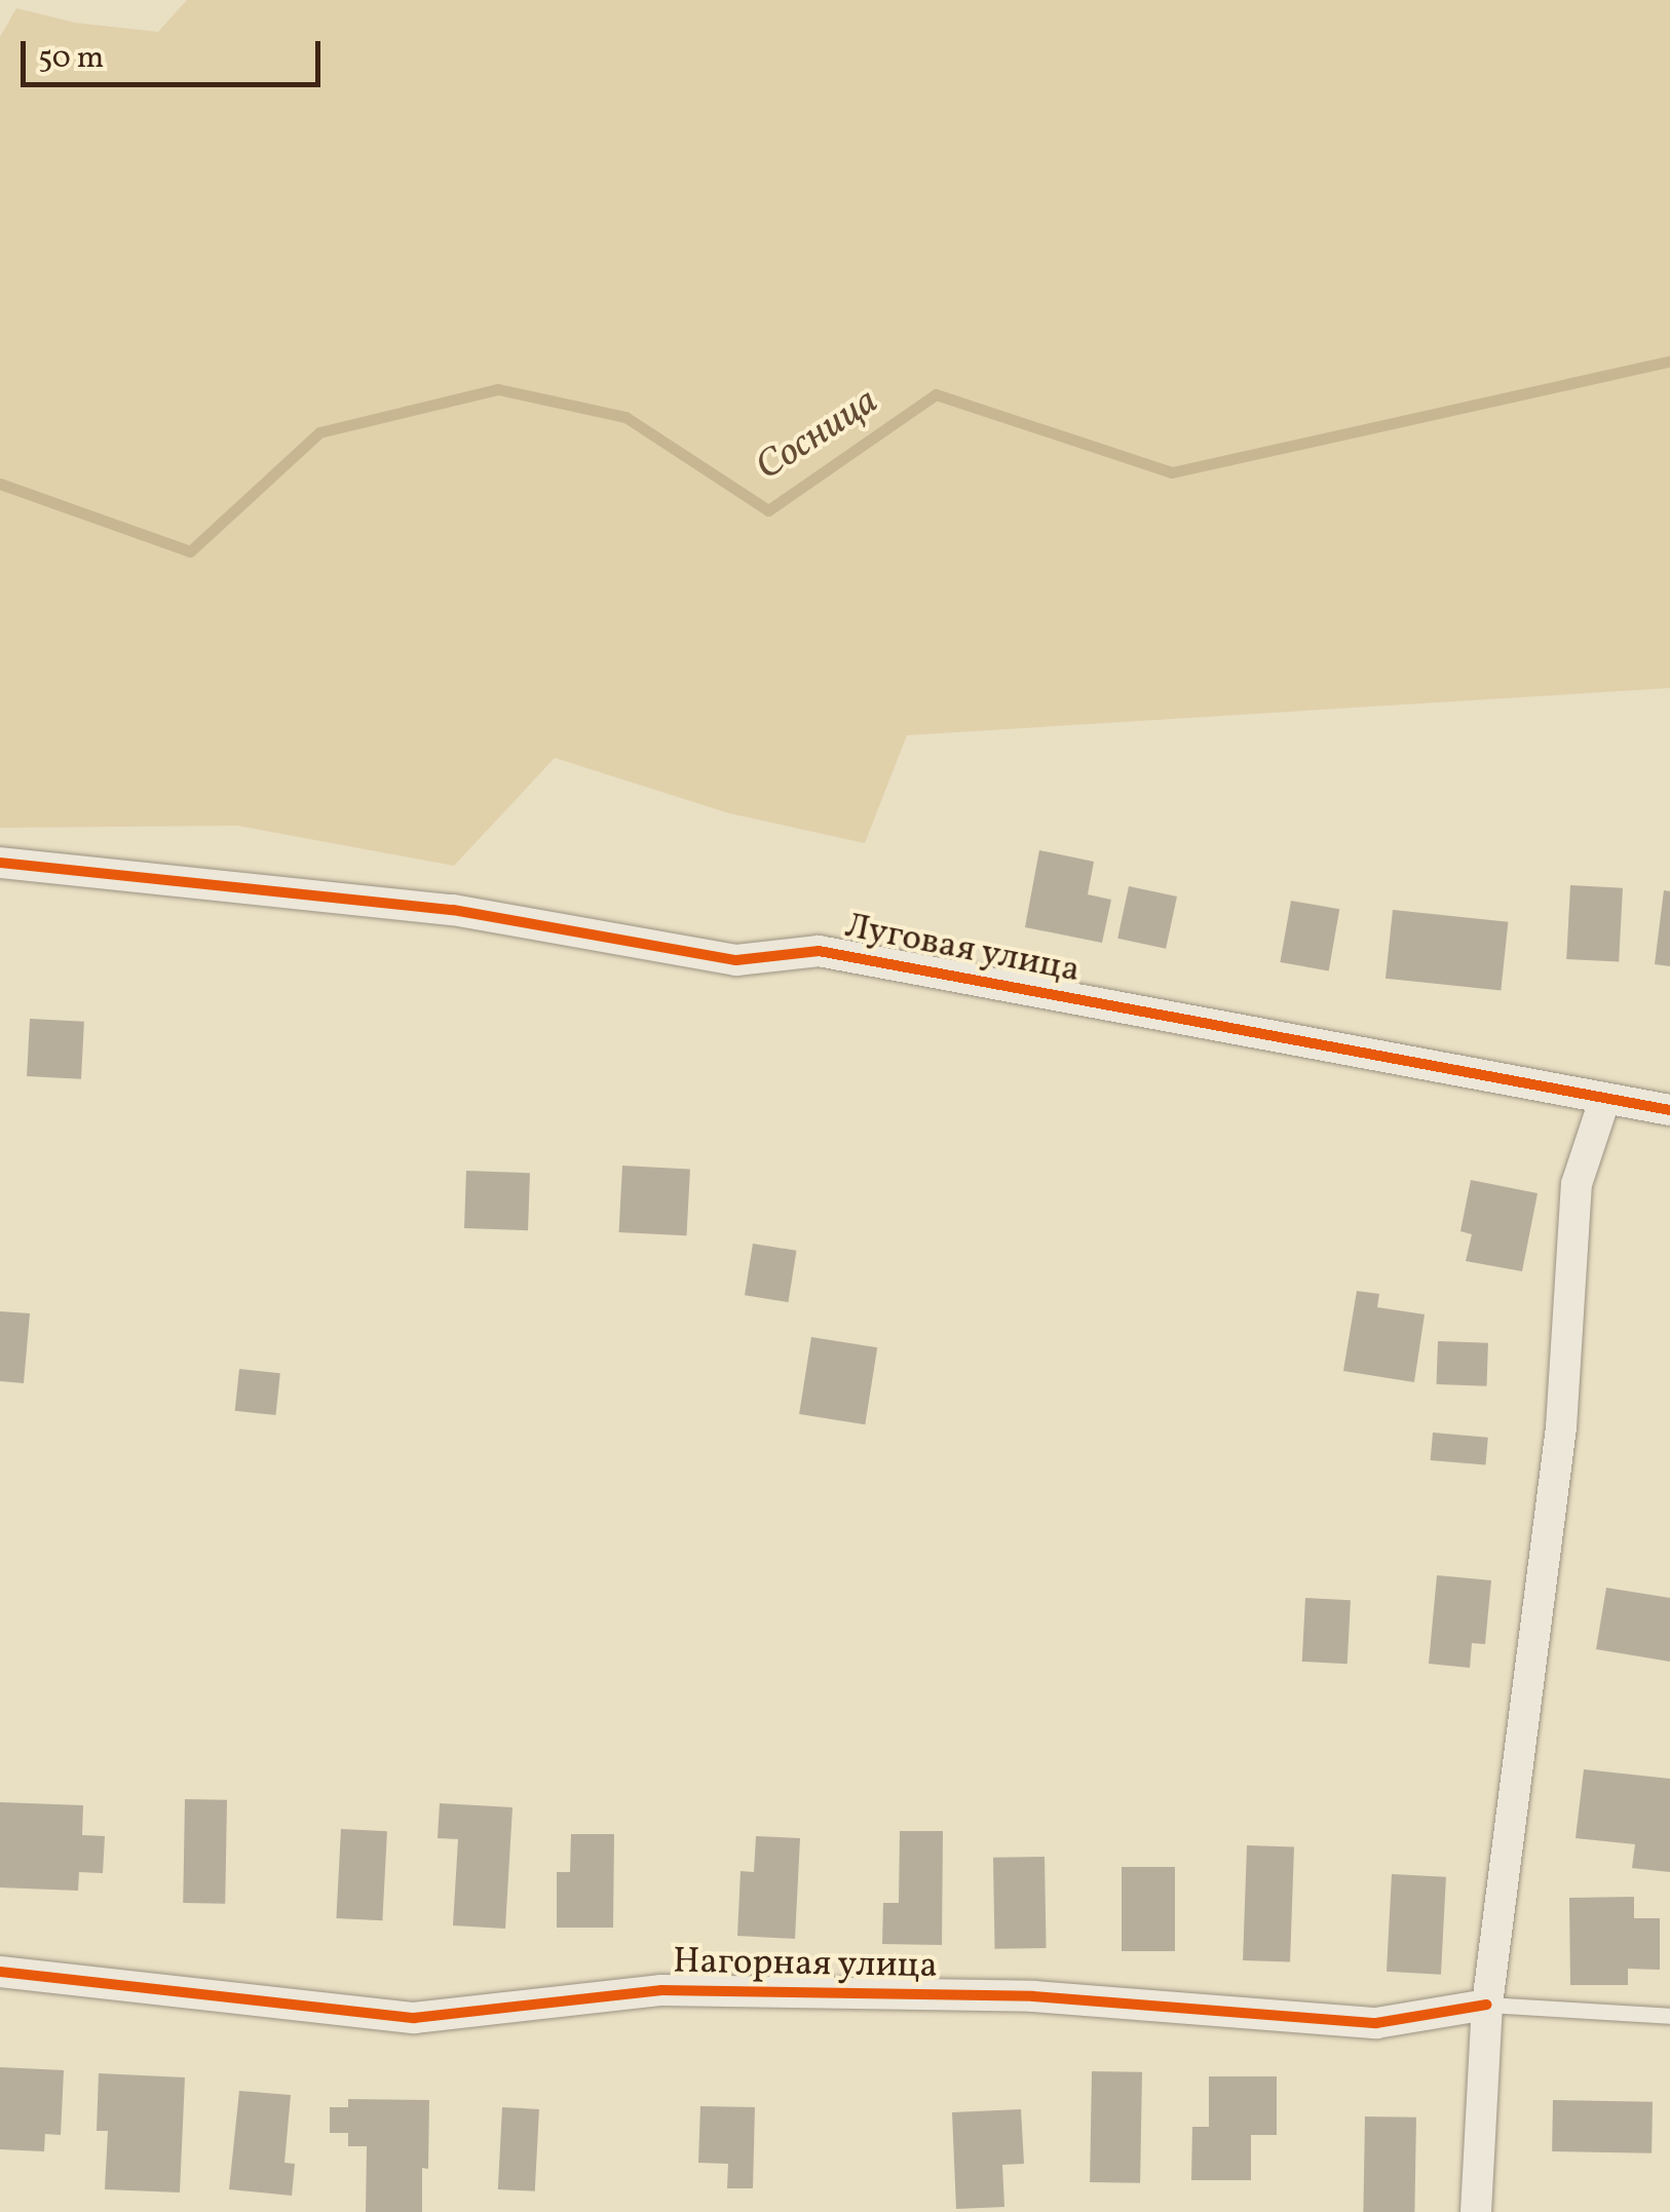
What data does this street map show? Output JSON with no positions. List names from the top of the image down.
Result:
{
  "streets": {
    "street": ["Луговая улица", "Нагорная улица"]
  },
  "water": ["Сосница"],
  "scale_bar": "50 m"
}
